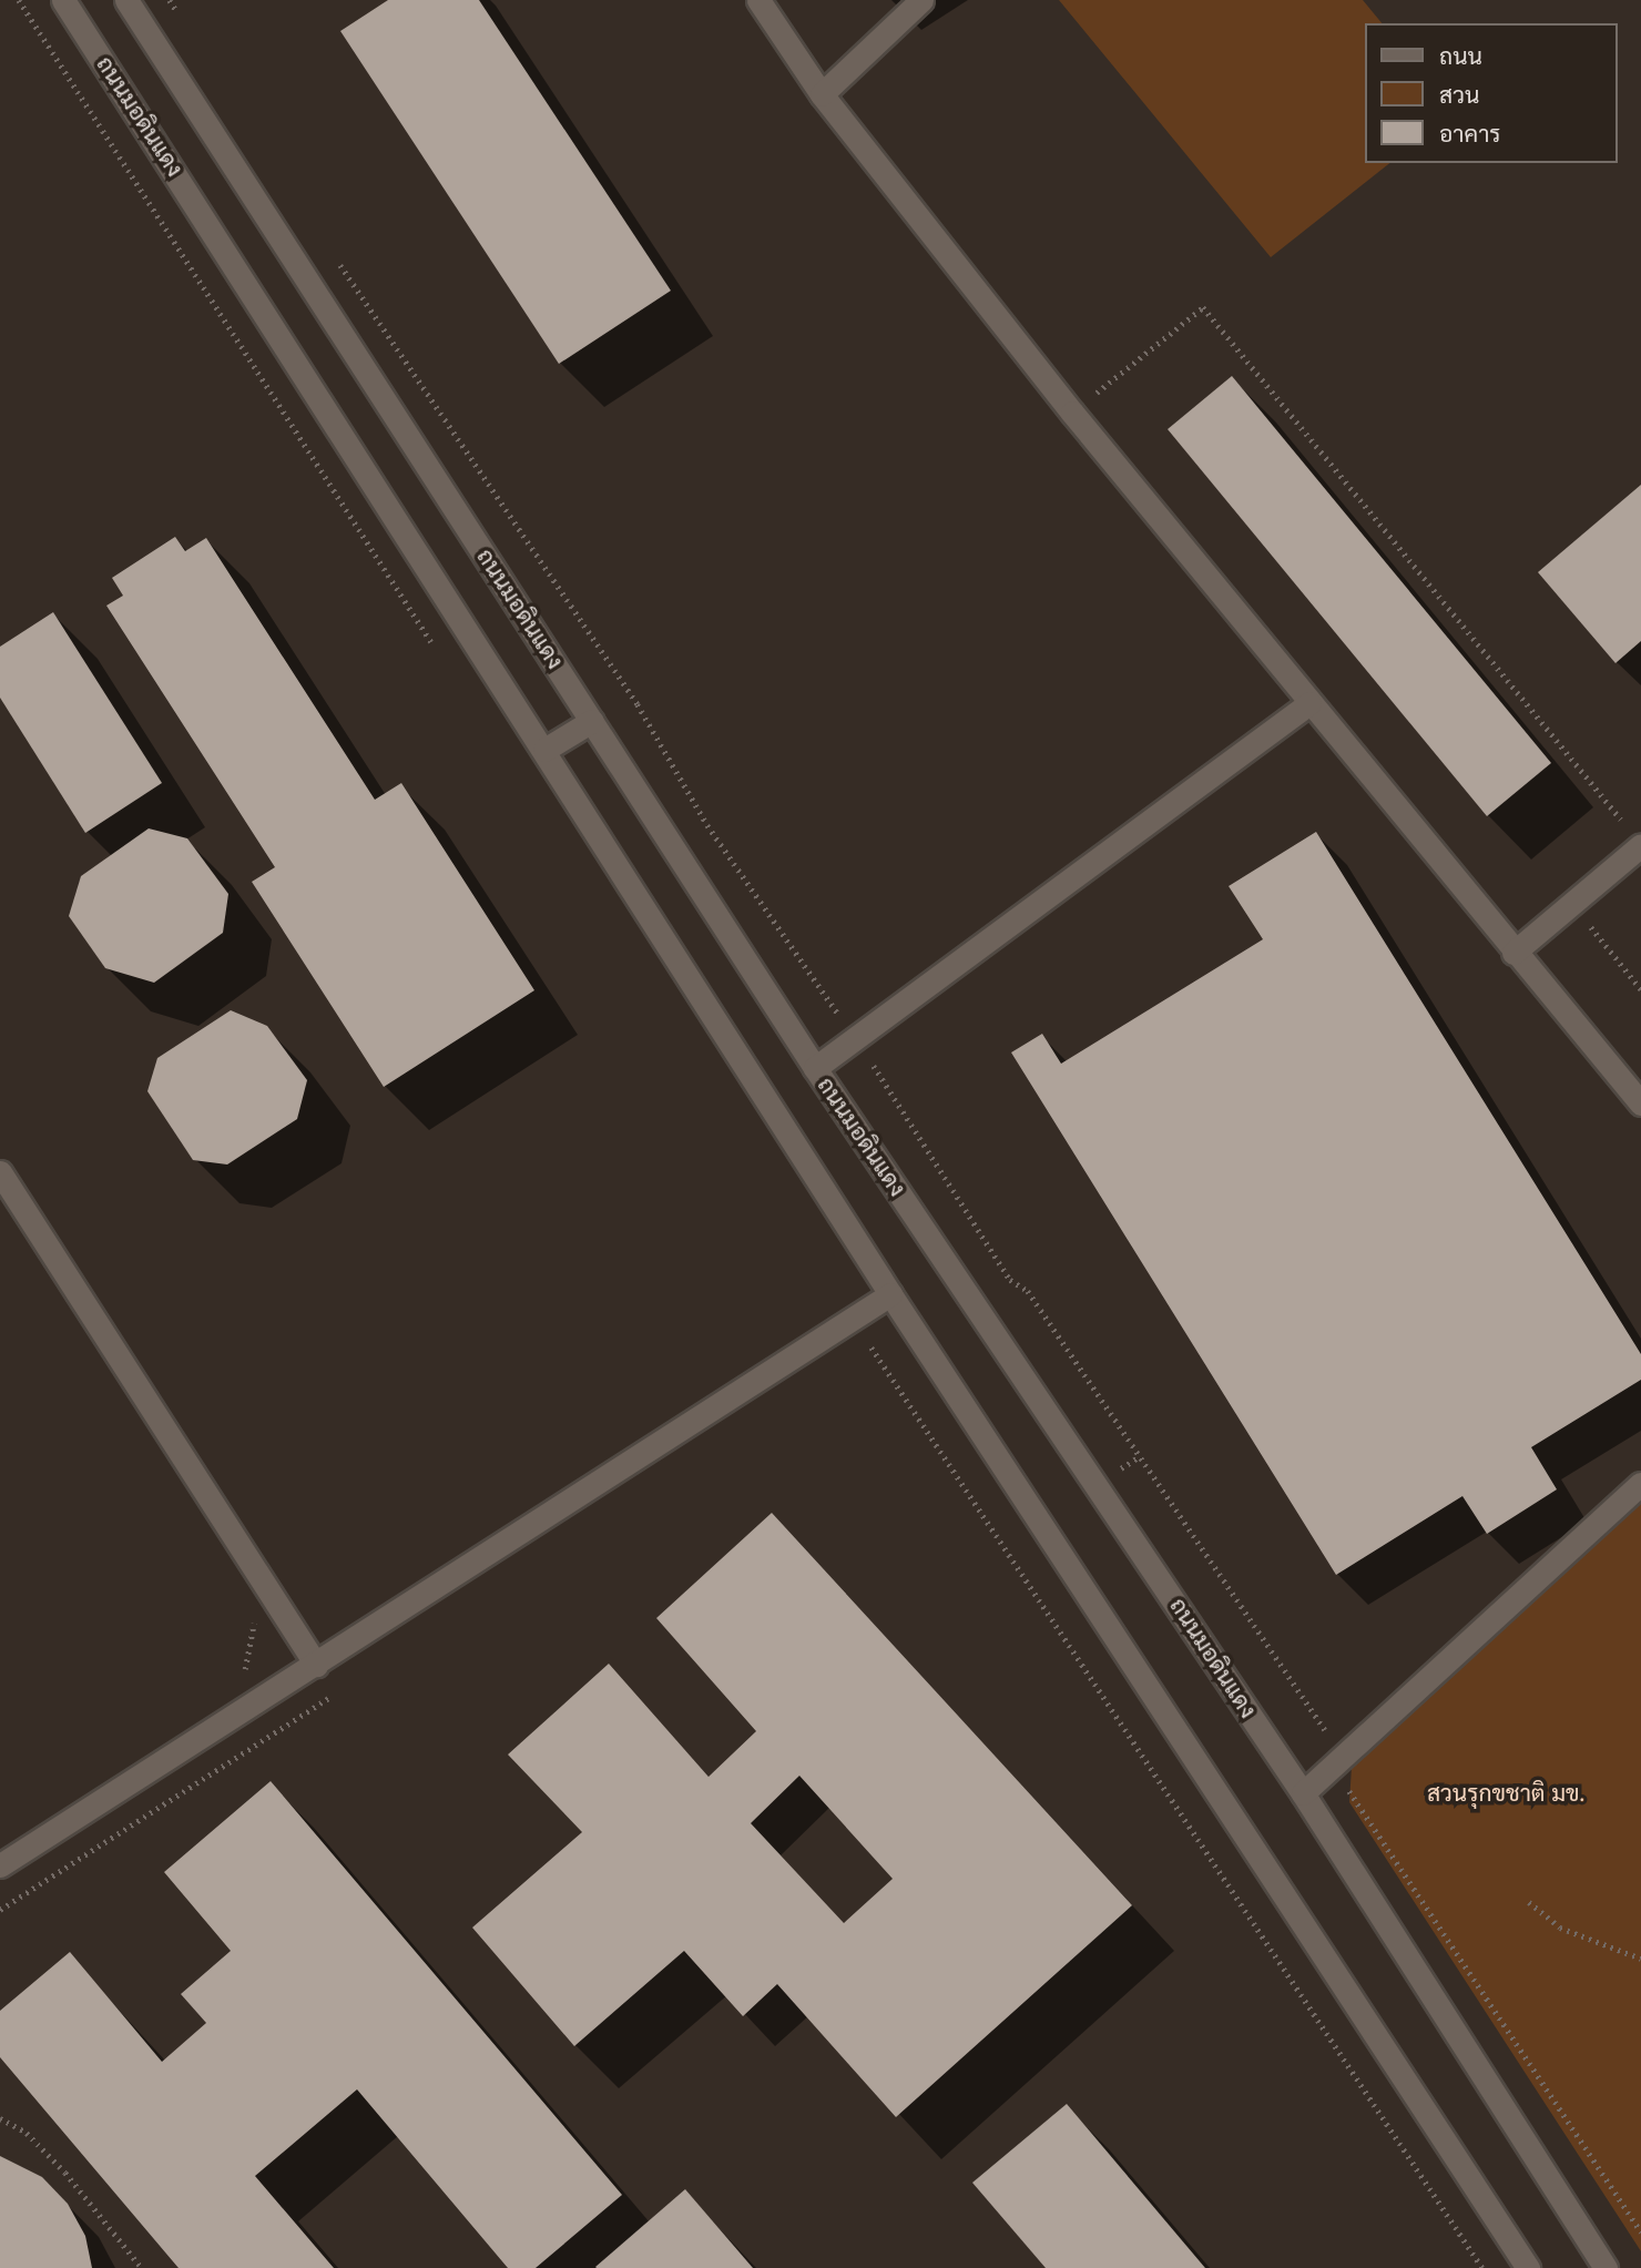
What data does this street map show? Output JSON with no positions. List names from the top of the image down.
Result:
{
  "streets": {
    "street": ["ถนนมอดินแดง"]
  },
  "parks": ["สวนรุกขชาติ มข."],
  "legend": ["ถนน", "สวน", "อาคาร"]
}
